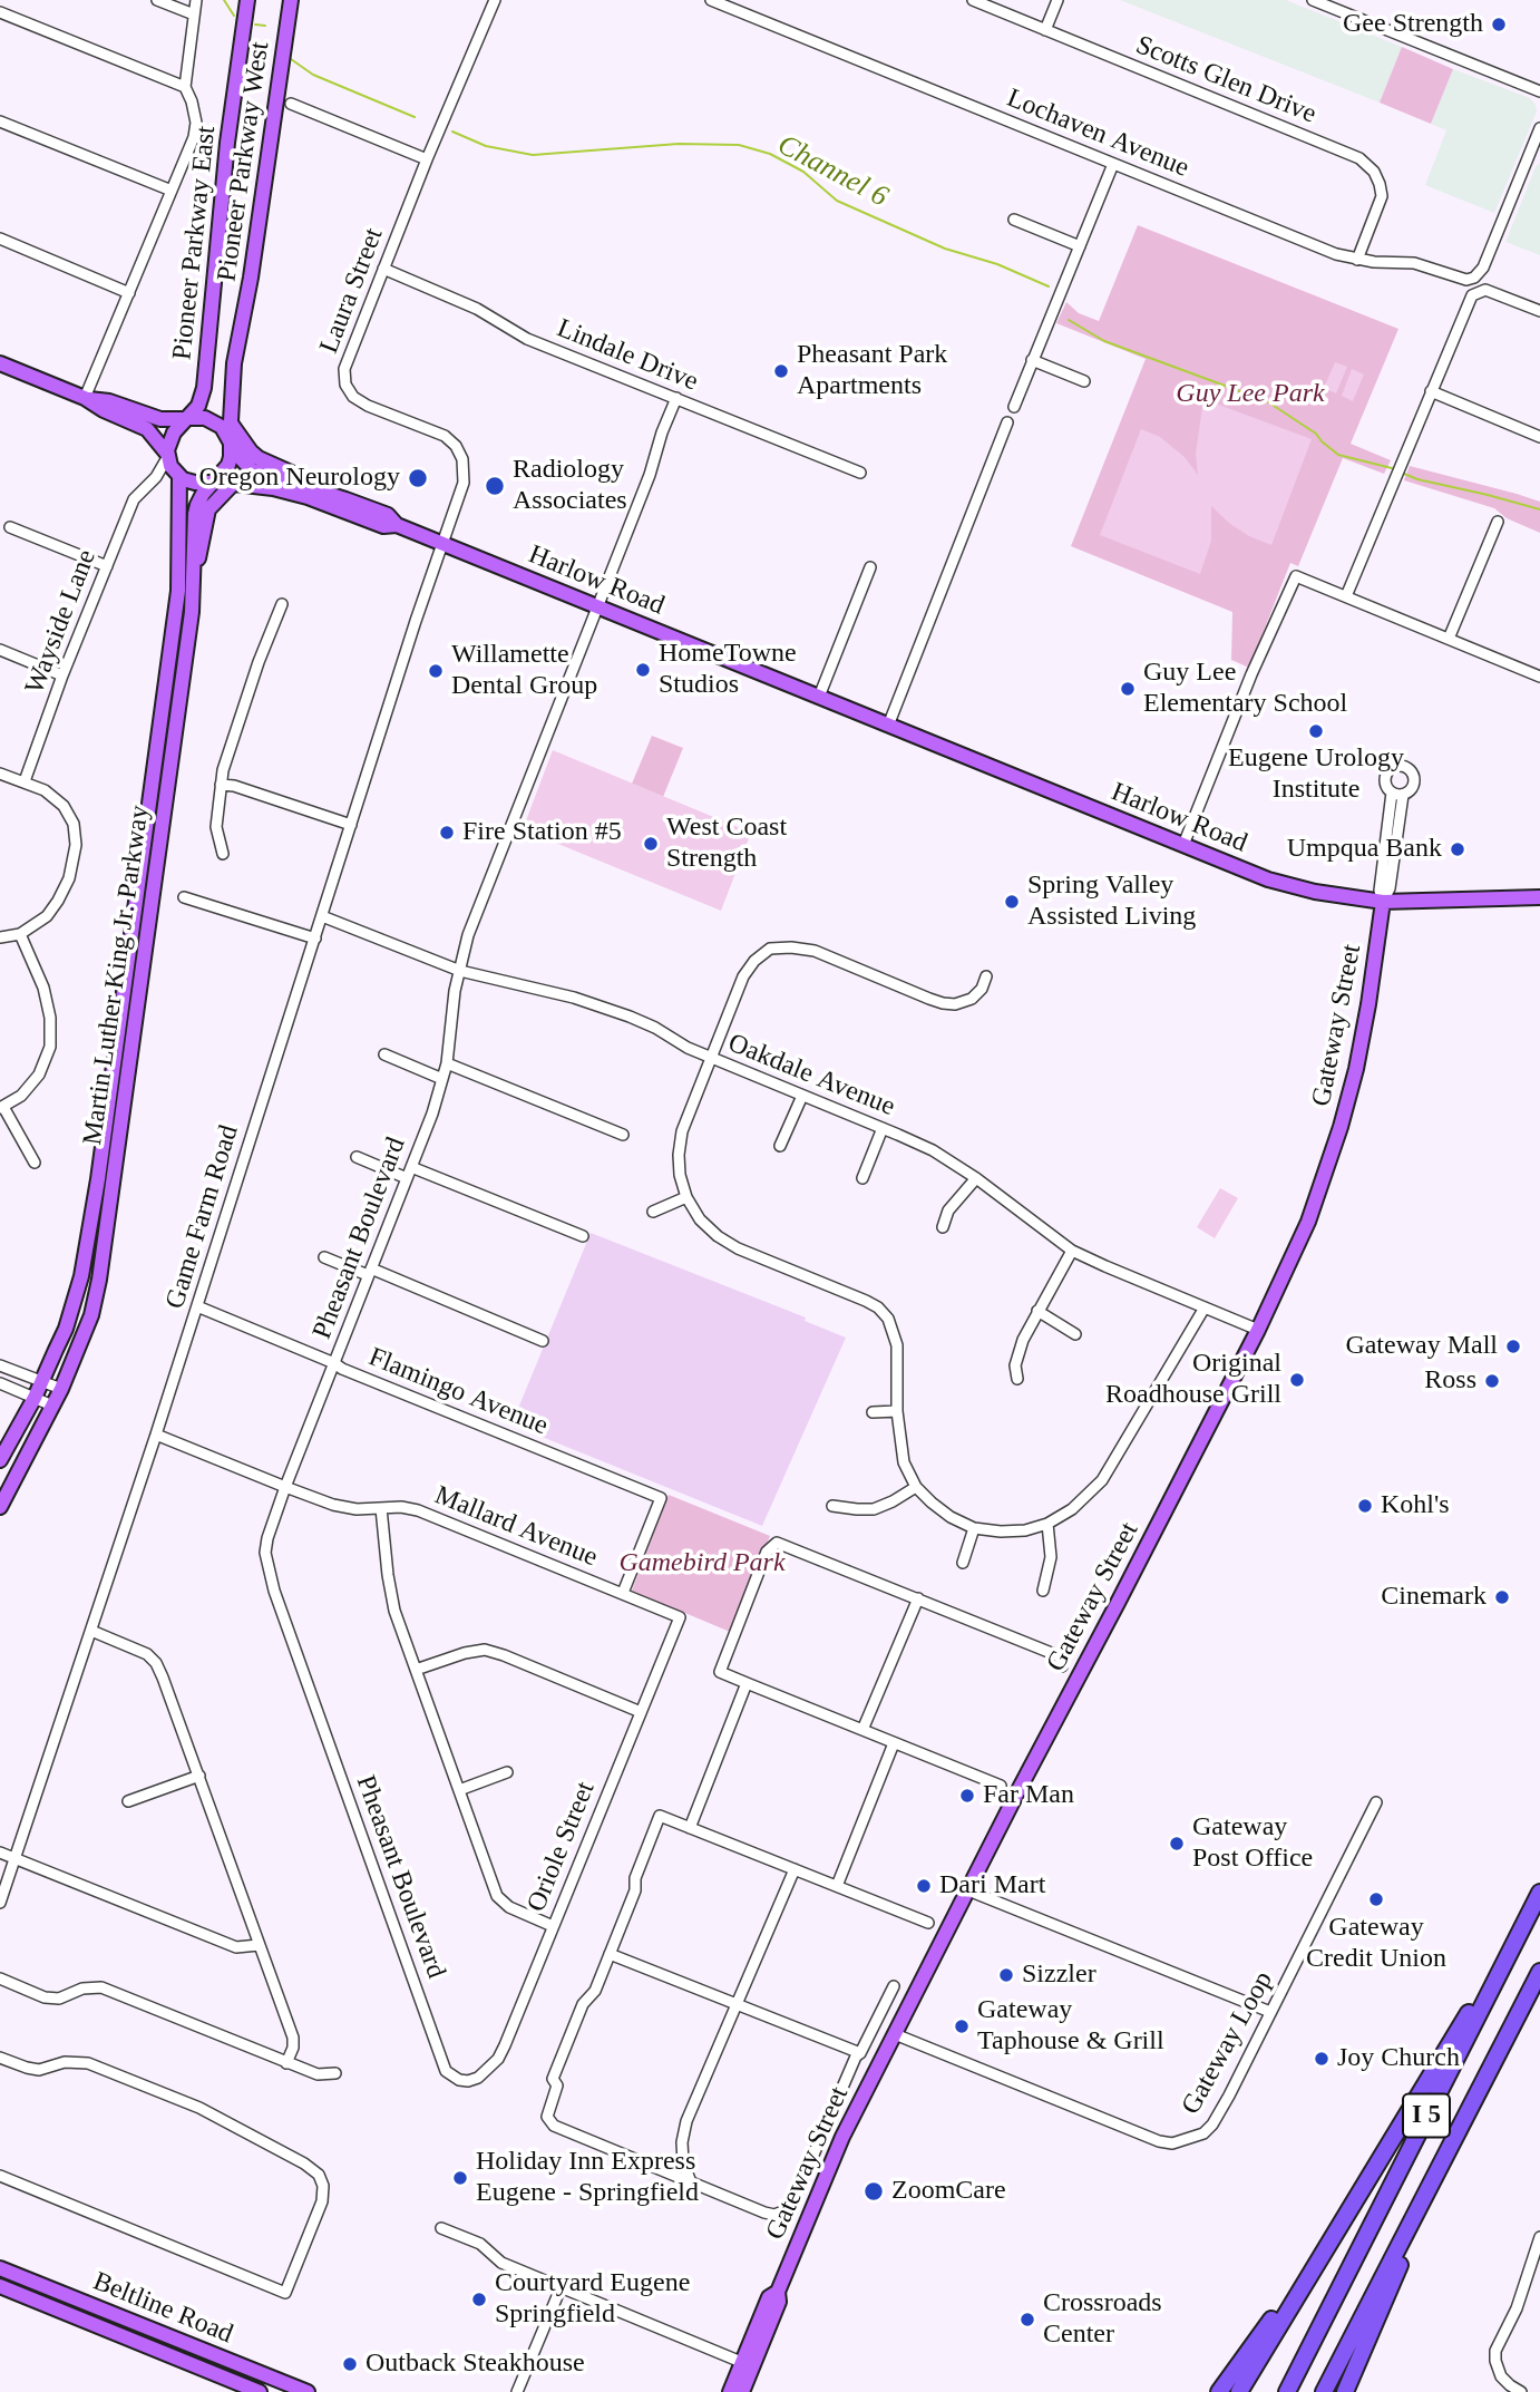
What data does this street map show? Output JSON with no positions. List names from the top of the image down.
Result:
{
  "streets": {
    "highway": ["I 5"],
    "main road": [
      "Pioneer Parkway West",
      "Pioneer Parkway East",
      "Harlow Road",
      "Martin Luther King Jr. Parkway",
      "Gateway Street",
      "Beltline Road"
    ],
    "street": [
      "Scotts Glen Drive",
      "Lochaven Avenue",
      "Laura Street",
      "Lindale Drive",
      "Wayside Lane",
      "Oakdale Avenue",
      "Game Farm Road",
      "Pheasant Boulevard",
      "Flamingo Avenue",
      "Mallard Avenue",
      "Oriole Street",
      "Gateway Loop"
    ]
  },
  "crossings": [
    ["Scotts Glen Drive", "Lochaven Avenue"],
    ["Pioneer Parkway West", "Martin Luther King Jr. Parkway"],
    ["Pioneer Parkway East", "Wayside Lane"],
    ["Pioneer Parkway East", "Martin Luther King Jr. Parkway"],
    ["Laura Street", "Lindale Drive"],
    ["Laura Street", "Harlow Road"],
    ["Laura Street", "Game Farm Road"],
    ["Lindale Drive", "Pheasant Boulevard"],
    ["Harlow Road", "Gateway Street"],
    ["Harlow Road", "Game Farm Road"],
    ["Harlow Road", "Pheasant Boulevard"],
    ["Wayside Lane", "Martin Luther King Jr. Parkway"],
    ["Gateway Street", "Oakdale Avenue"],
    ["Gateway Street", "Gateway Loop"],
    ["Oakdale Avenue", "Game Farm Road"],
    ["Oakdale Avenue", "Pheasant Boulevard"],
    ["Game Farm Road", "Flamingo Avenue"],
    ["Game Farm Road", "Mallard Avenue"],
    ["Pheasant Boulevard", "Flamingo Avenue"],
    ["Pheasant Boulevard", "Mallard Avenue"],
    ["Pheasant Boulevard", "Oriole Street"],
    ["Flamingo Avenue", "Mallard Avenue"],
    ["Mallard Avenue", "Oriole Street"]
  ],
  "water": ["Channel 6"],
  "parks": ["Guy Lee Park", "Gamebird Park"],
  "places": [
    "Gee Strength",
    "Pheasant Park Apartments",
    "Oregon Neurology",
    "Radiology Associates",
    "HomeTowne Studios",
    "Willamette Dental Group",
    "Guy Lee Elementary School",
    "Eugene Urology Institute",
    "Fire Station #5",
    "West Coast Strength",
    "Umpqua Bank",
    "Spring Valley Assisted Living",
    "Gateway Mall",
    "Original Roadhouse Grill",
    "Ross",
    "Kohl's",
    "Cinemark",
    "Far Man",
    "Gateway Post Office",
    "Dari Mart",
    "Gateway Credit Union",
    "Sizzler",
    "Gateway Taphouse & Grill",
    "Joy Church",
    "Holiday Inn Express Eugene - Springfield",
    "ZoomCare",
    "Courtyard Eugene Springfield",
    "Crossroads Center",
    "Outback Steakhouse"
  ]
}
